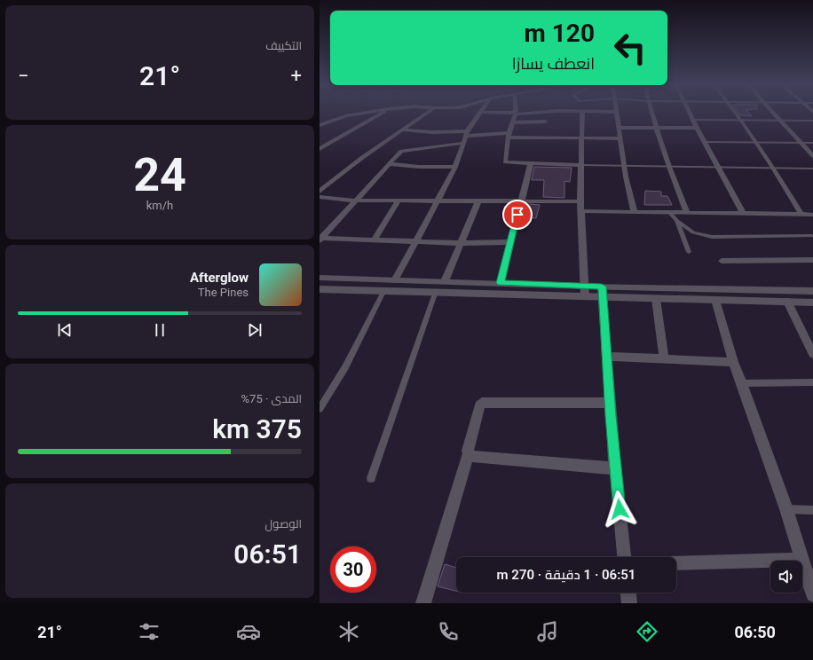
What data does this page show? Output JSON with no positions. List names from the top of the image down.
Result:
{
  "page": {
    "tile": [
      "التكييف",
      ["24", "km/h"],
      ["المدى · 75%", "375 km"],
      ["الوصول", "06:51"]
    ],
    "turn": ["120 m", "انعطف يسارًا"],
    "heat": ["−", "21°", "+"],
    "song": ["Afterglow", "The Pines"],
    "limit": "30",
    "trip": "06:51 · 1 دقيقة · 270 m",
    "tabs": ["06:50", "21°"]
  }
}
